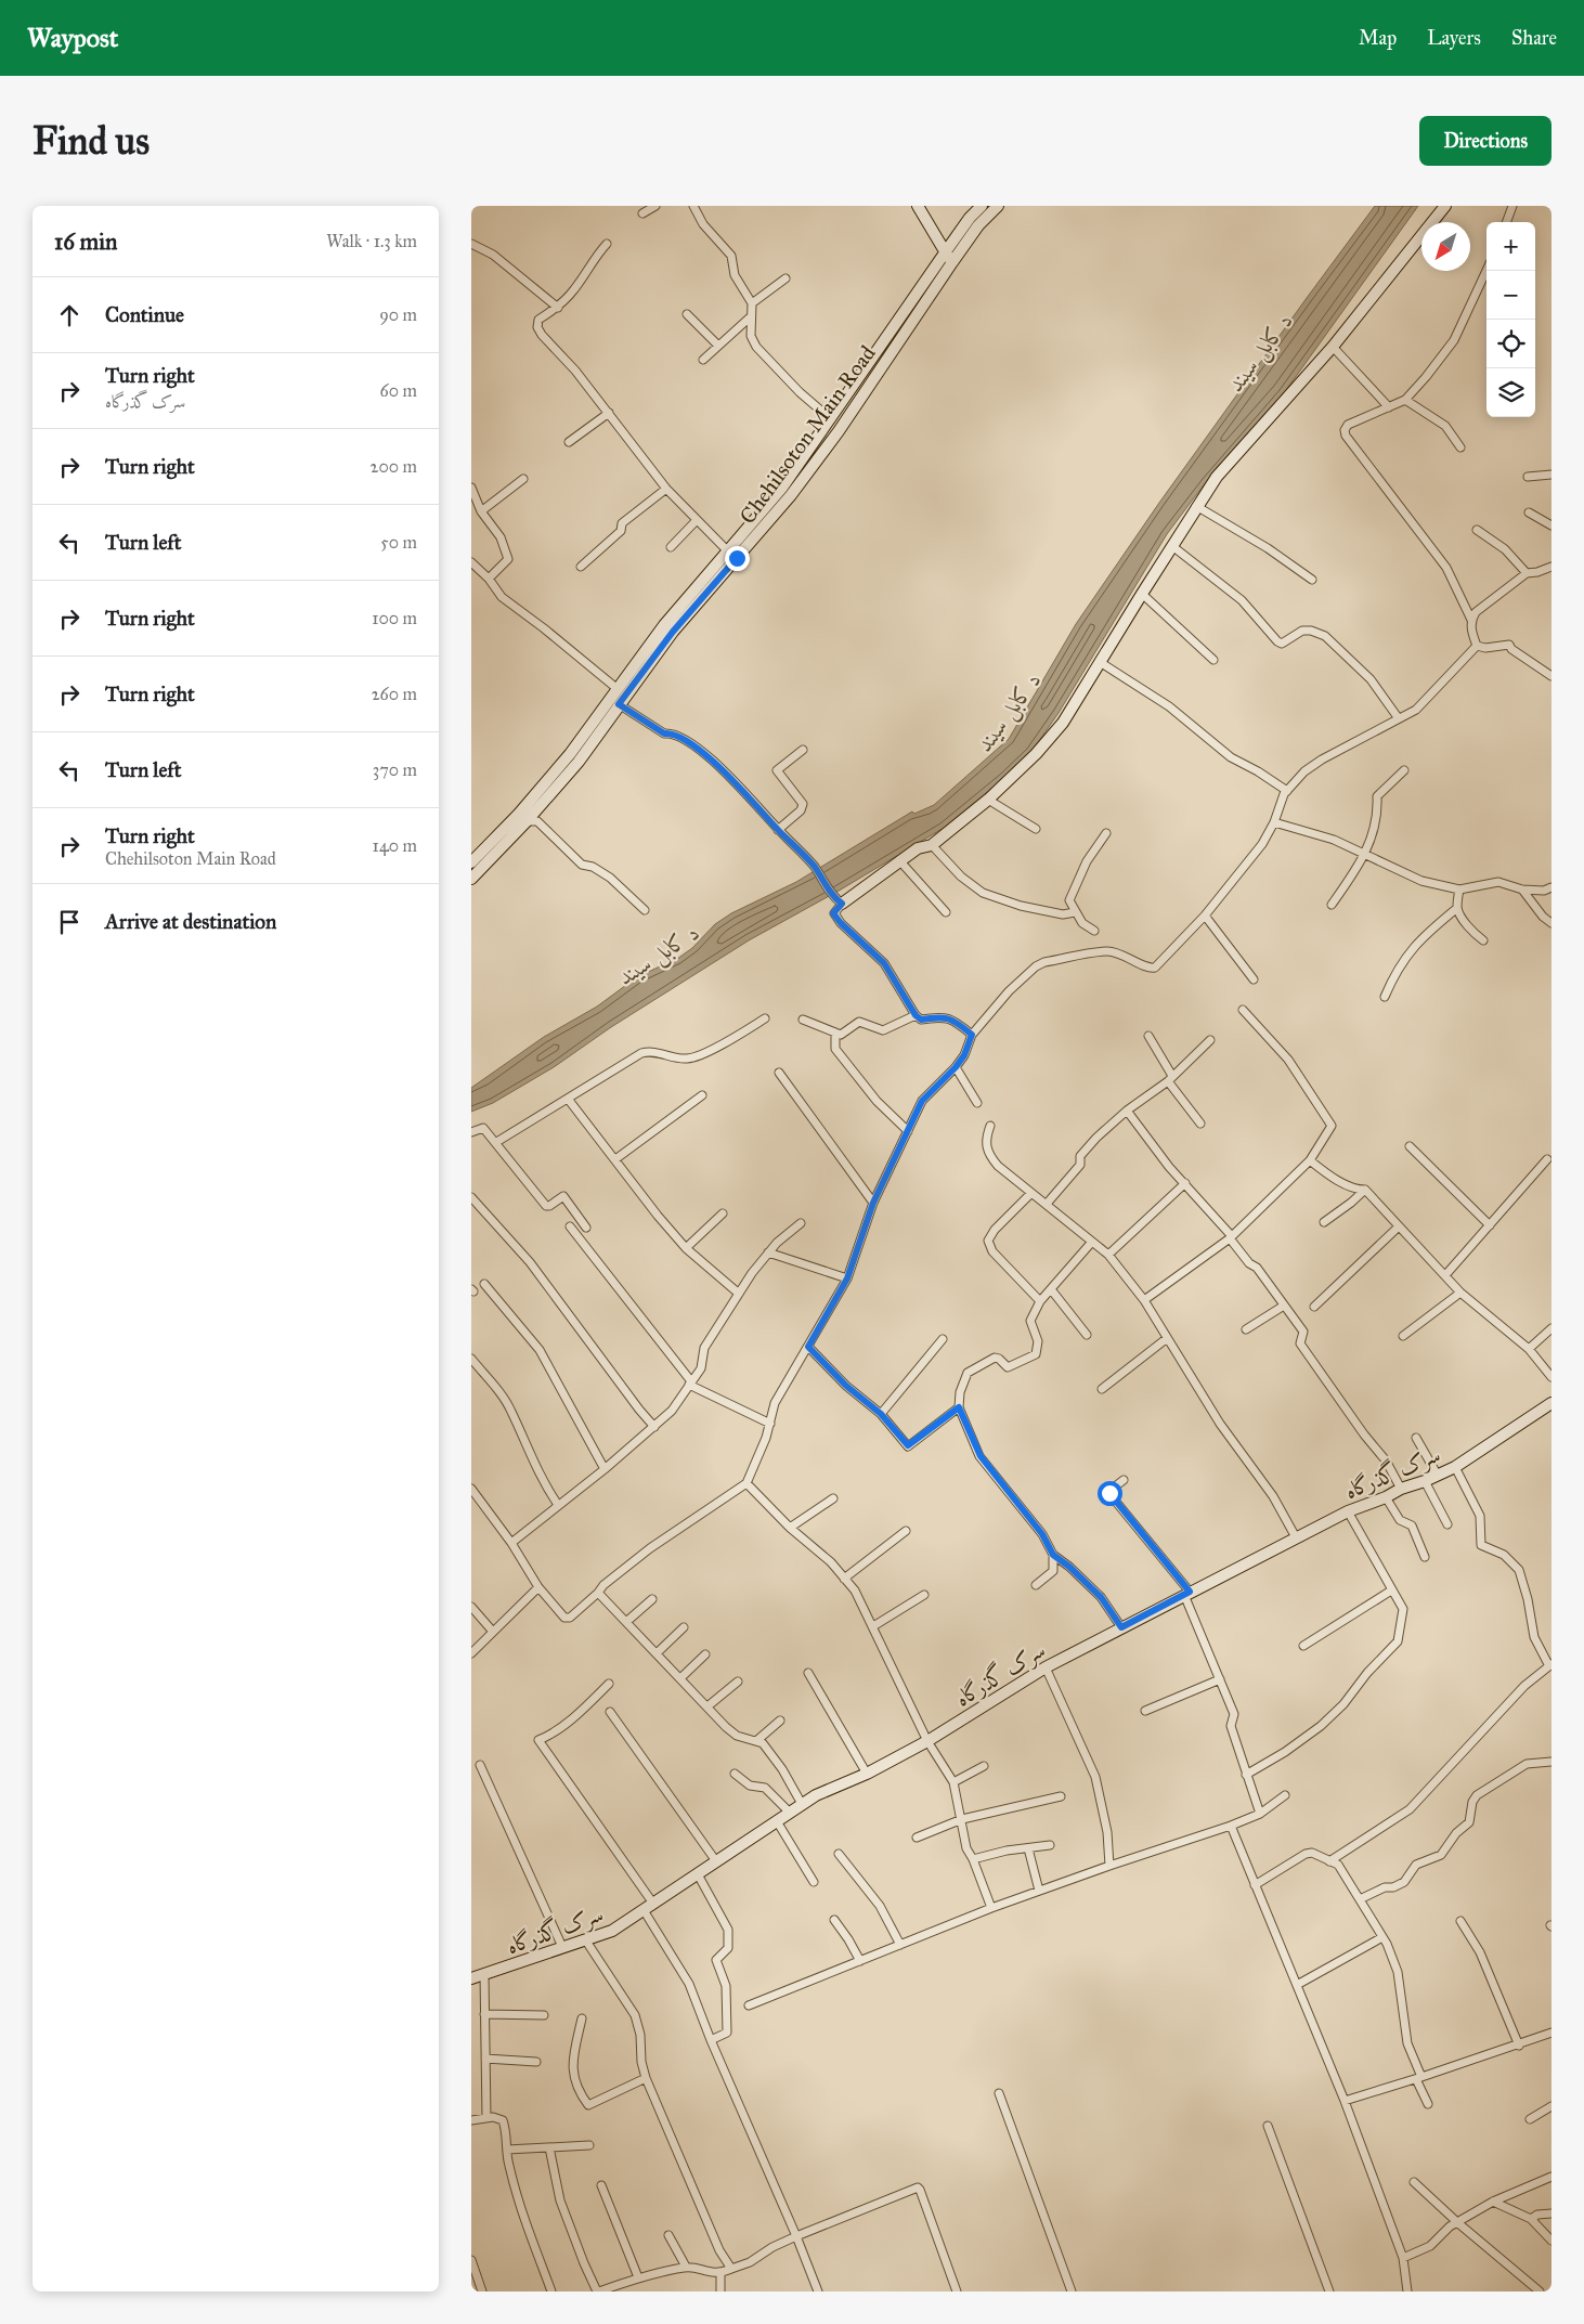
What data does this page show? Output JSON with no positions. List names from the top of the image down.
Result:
{
  "streets": {
    "street": ["Chehilsoton Main Road", "سرک گذرگاه"]
  },
  "water": ["د کابل سيند"],
  "north": "bottom left",
  "page": {
    "header": "Waypost",
    "nav": ["Map", "Layers", "Share"],
    "buttons": "Directions",
    "title": "Find us",
    "heading": ["16 min", "Walk · 1.3 km"],
    "map_buttons": ["+", "−"],
    "list": [
      ["Continue", "90 m"],
      ["Turn right", "سرک گذرگاه", "60 m"],
      ["Turn right", "200 m"],
      ["Turn left", "50 m"],
      ["Turn right", "100 m"],
      ["Turn right", "260 m"],
      ["Turn left", "370 m"],
      ["Turn right", "Chehilsoton Main Road", "140 m"],
      "Arrive at destination"
    ]
  }
}
